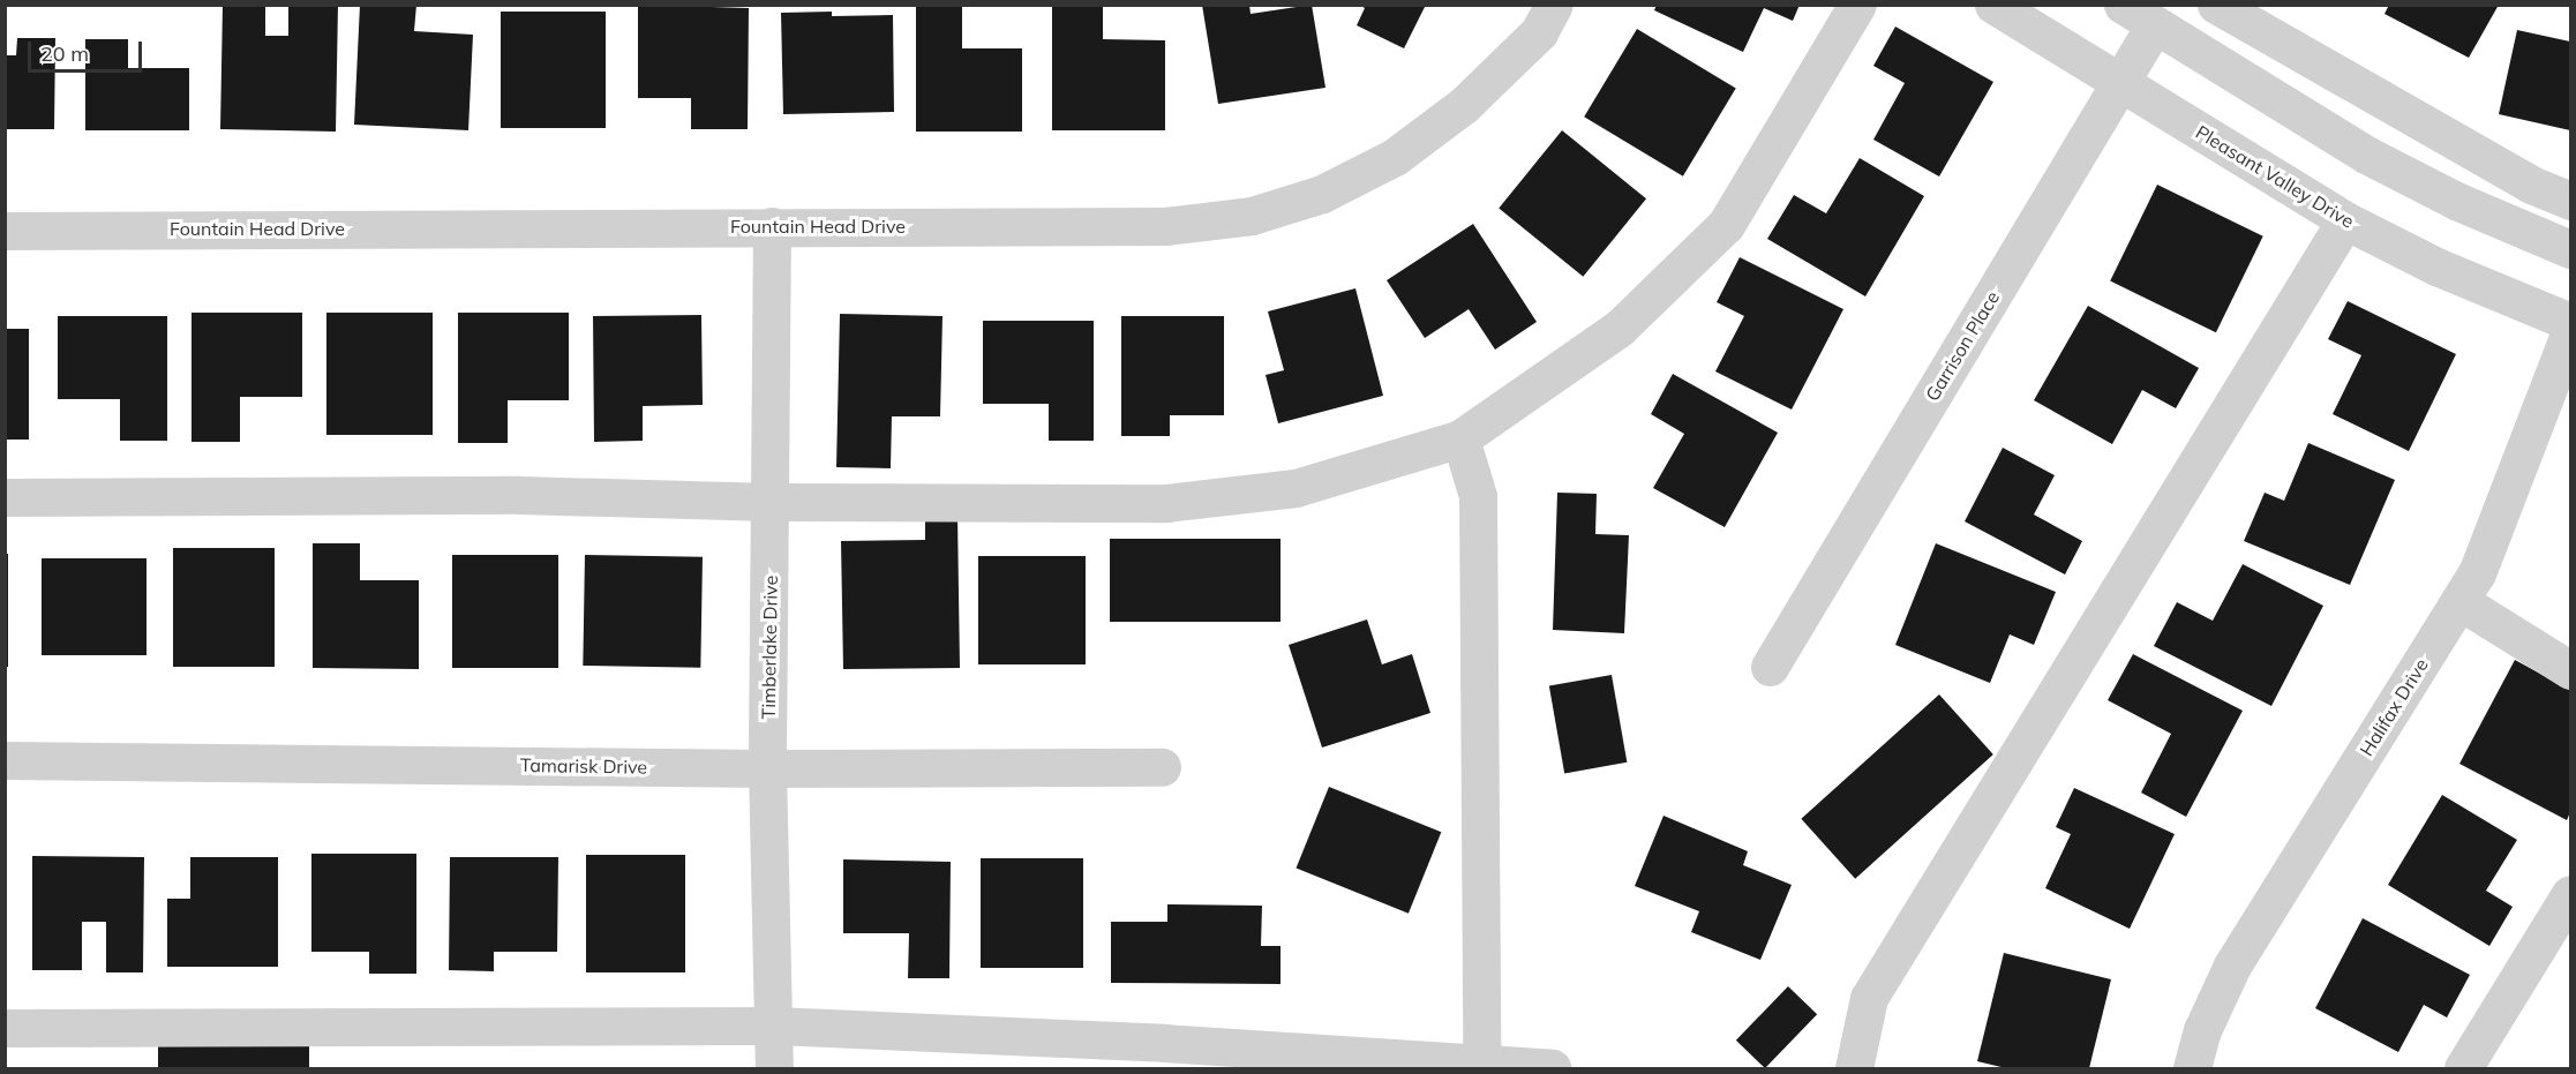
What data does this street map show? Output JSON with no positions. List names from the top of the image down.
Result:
{
  "streets": {
    "street": [
      "Pleasant Valley Drive",
      "Fountain Head Drive",
      "Garrison Place",
      "Timberlake Drive",
      "Halifax Drive",
      "Tamarisk Drive"
    ]
  },
  "crossings": [
    ["Pleasant Valley Drive", "Garrison Place"],
    ["Fountain Head Drive", "Timberlake Drive"],
    ["Timberlake Drive", "Tamarisk Drive"]
  ],
  "scale_bar": "20 m"
}
